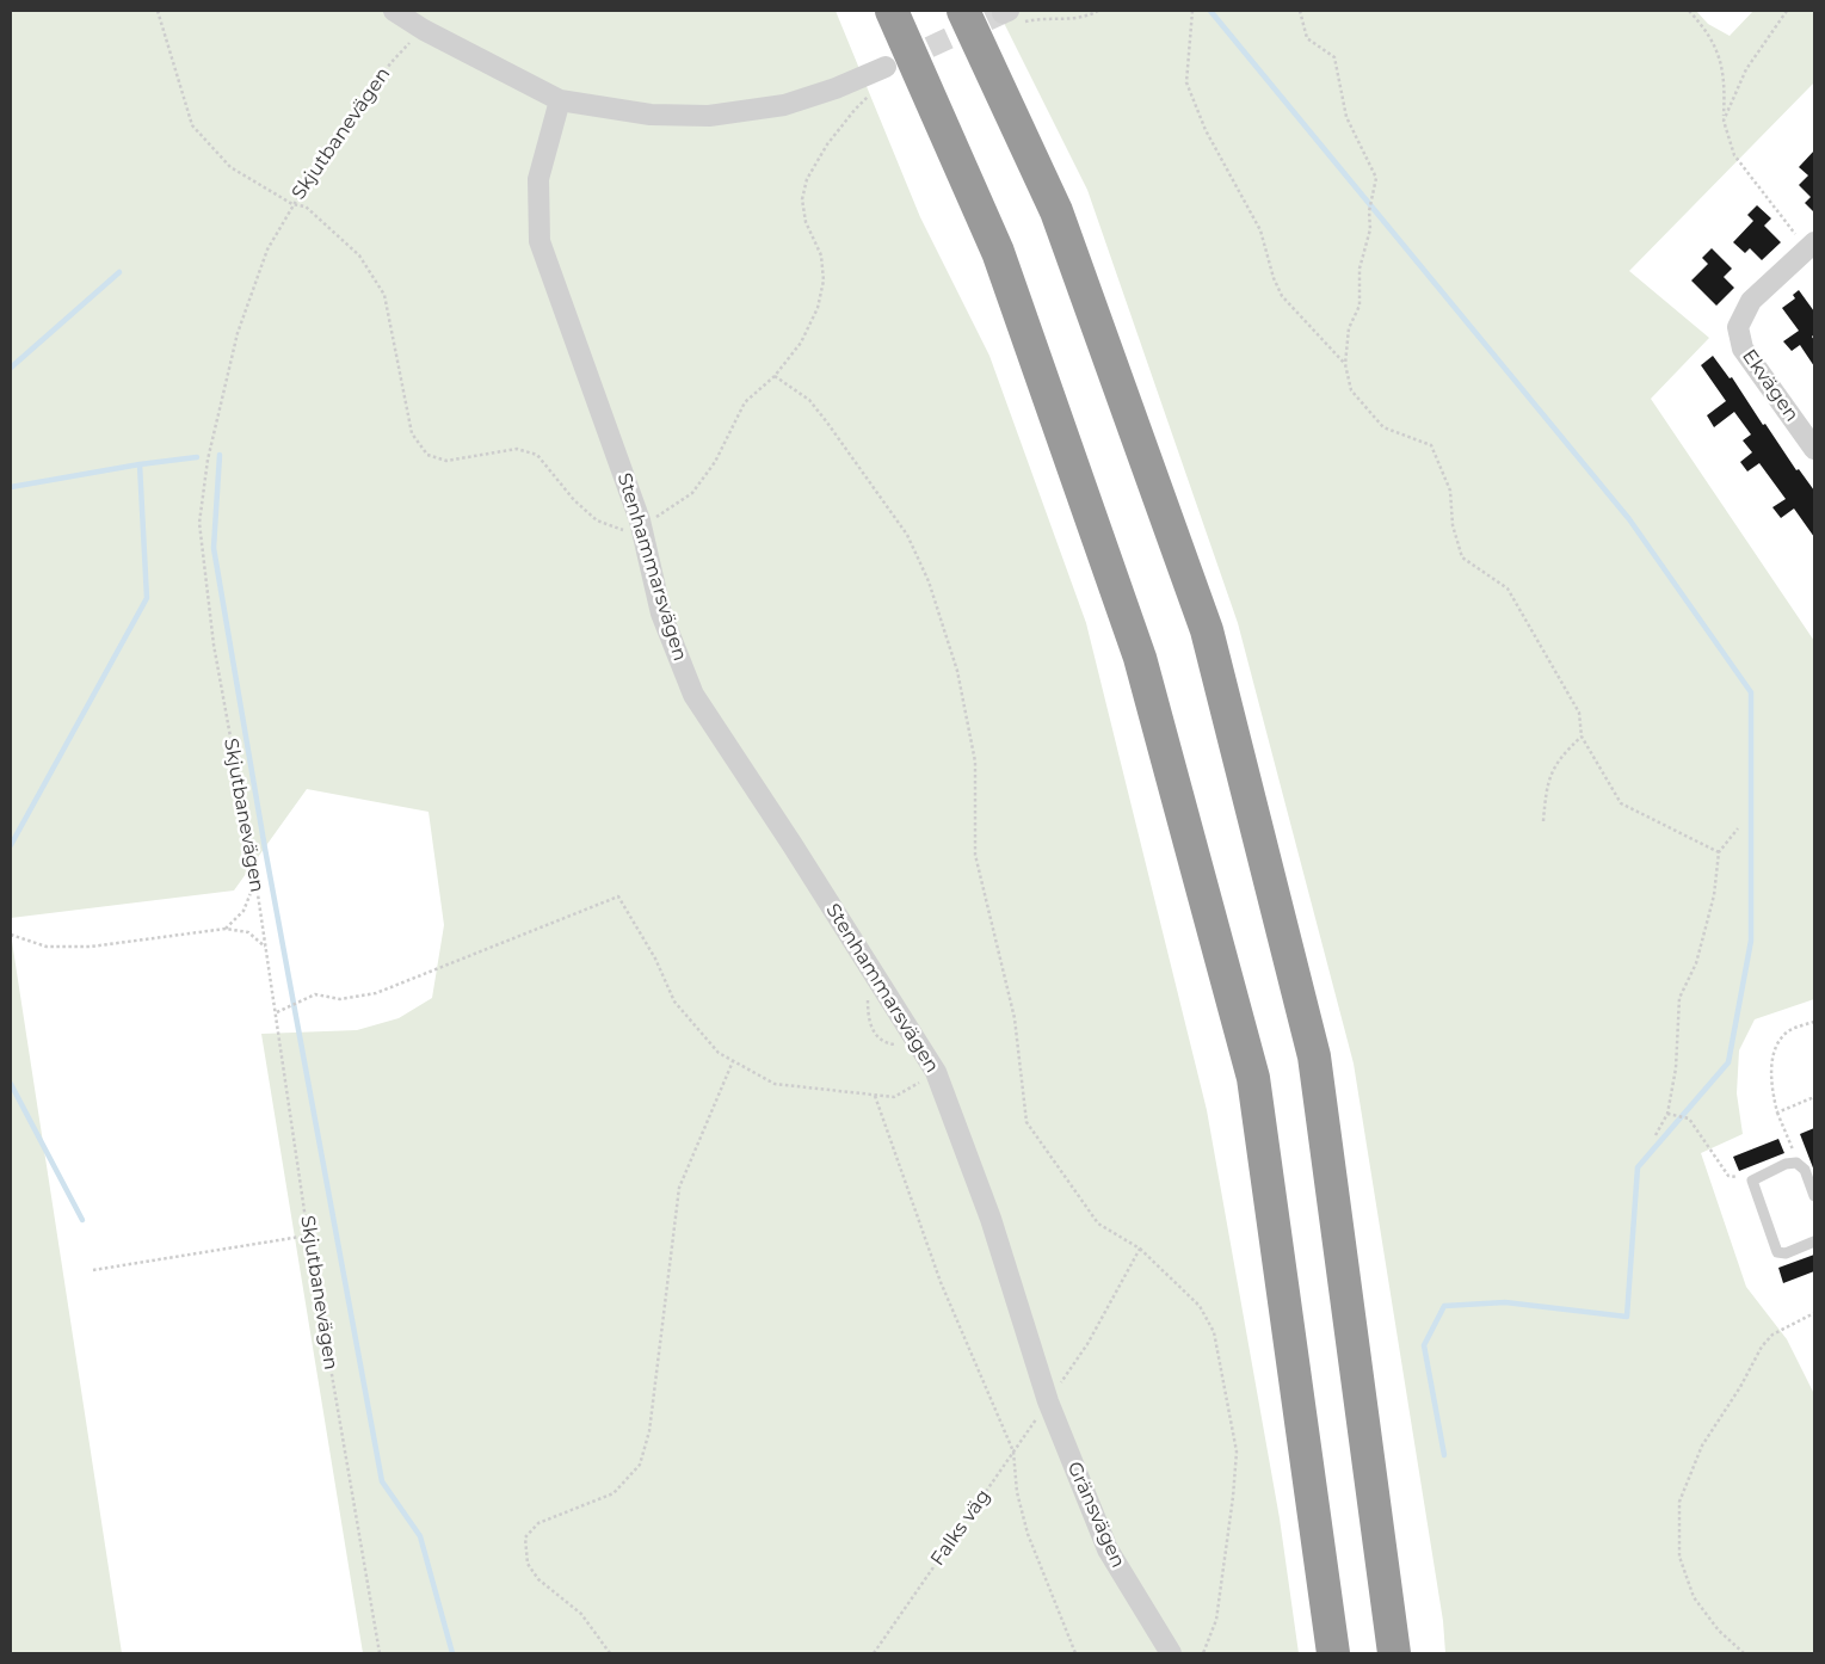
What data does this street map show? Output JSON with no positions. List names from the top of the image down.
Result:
{
  "streets": {
    "street": ["Ekvägen", "Stenhammarsvägen", "Gränsvägen"],
    "path": ["Skjutbanevägen", "Falks väg"]
  },
  "crossings": [
    ["Stenhammarsvägen", "Gränsvägen"],
    ["Stenhammarsvägen", "Falks väg"],
    ["Gränsvägen", "Falks väg"]
  ]
}
